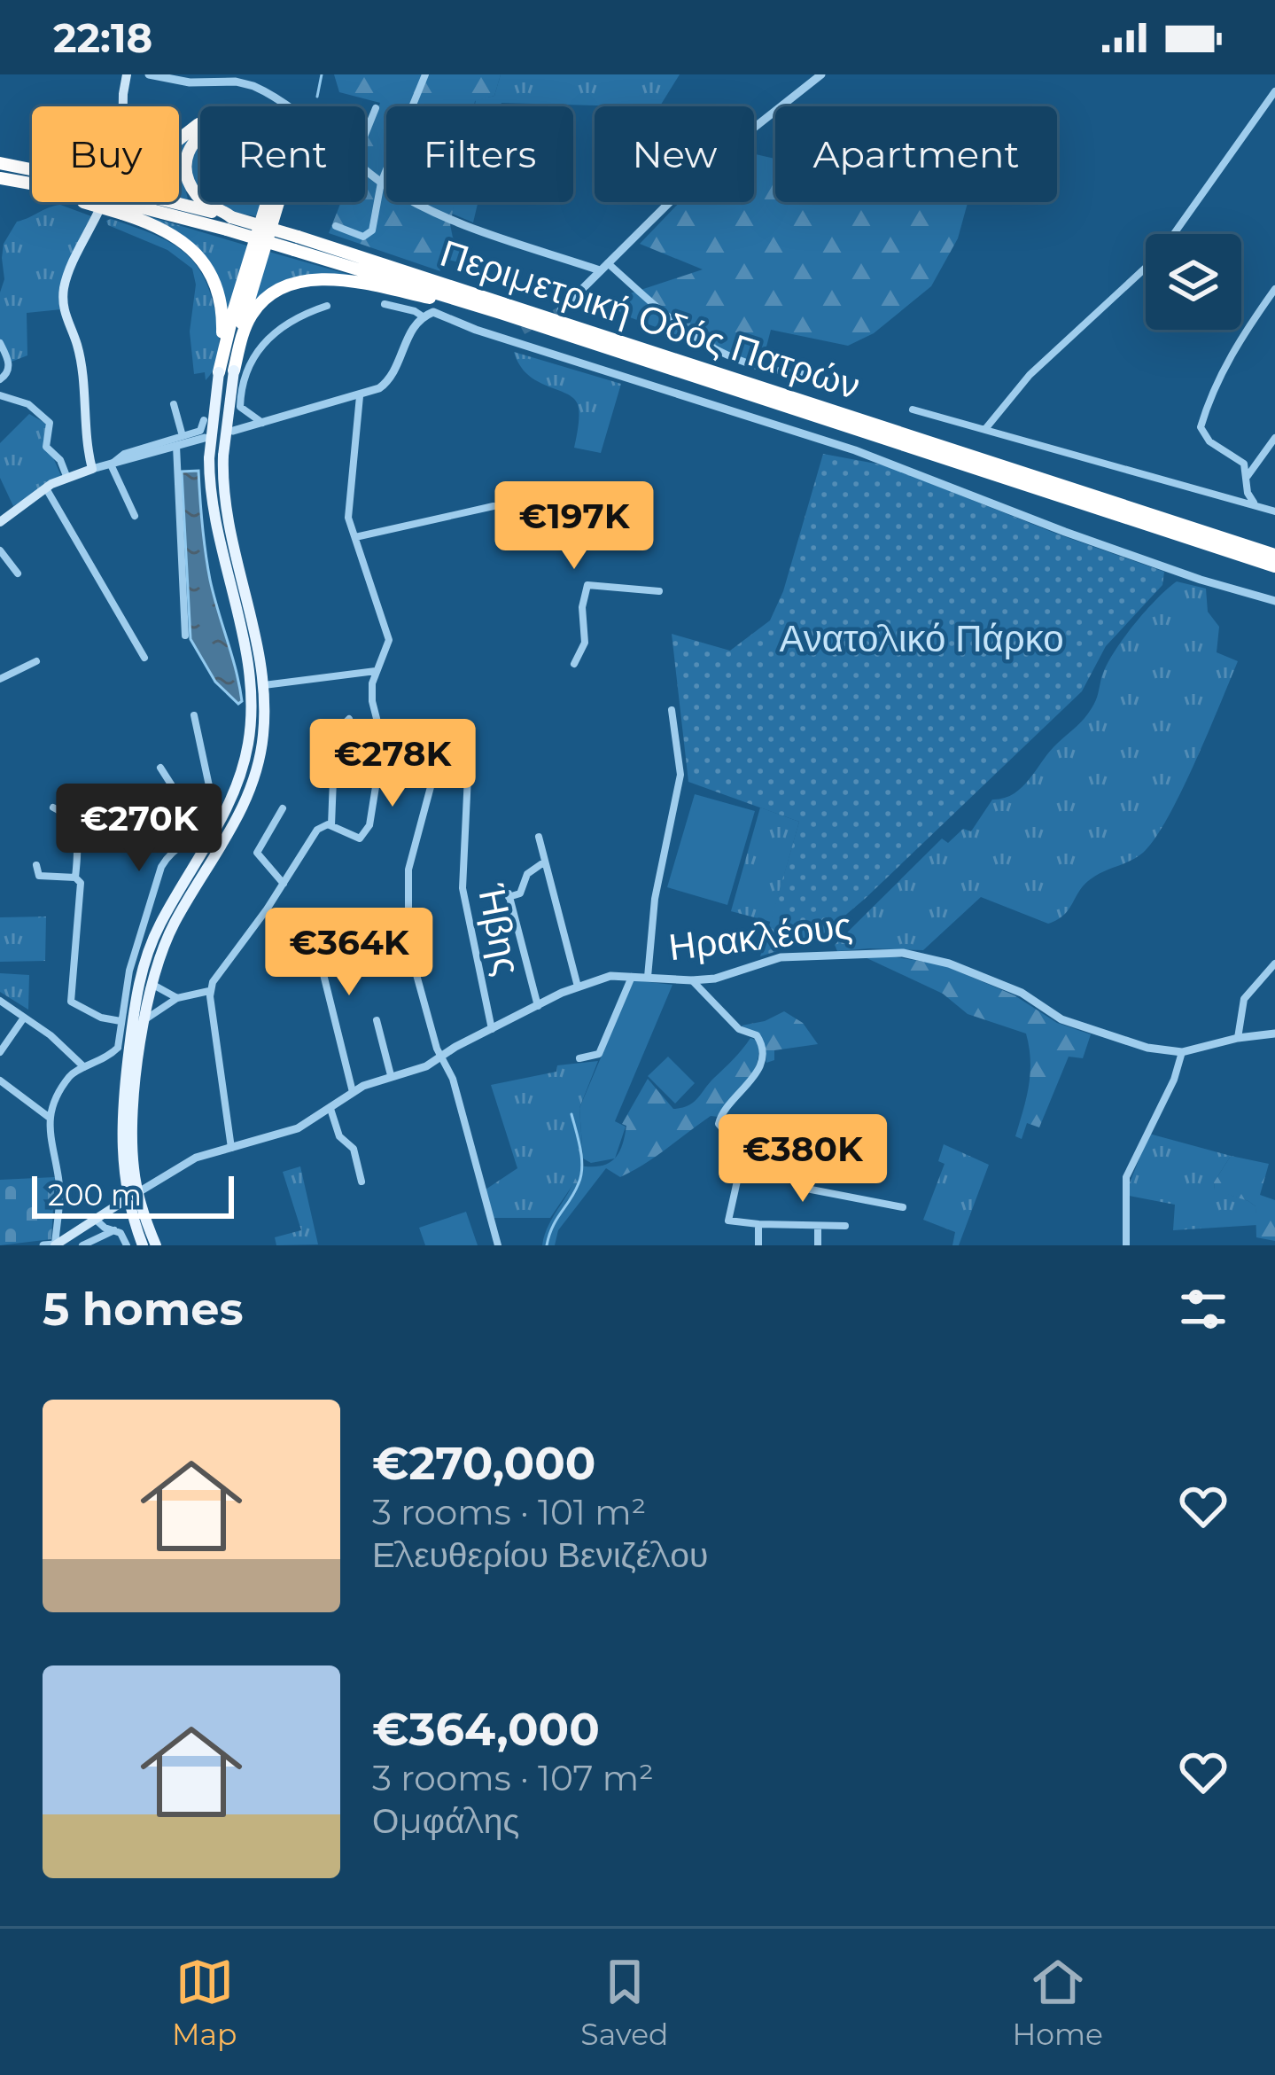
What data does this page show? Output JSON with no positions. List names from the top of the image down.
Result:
{
  "streets": {
    "highway": ["Περιμετρική Οδός Πατρών"],
    "main road": ["Ηρακλέους"],
    "street": ["Ήβης"]
  },
  "crossings": [
    ["Ήβης", "Ηρακλέους"]
  ],
  "parks": ["Ανατολικό Πάρκο"],
  "scale_bar": "200 m",
  "page": {
    "status": "22:18",
    "chip": [
      "Buy",
      "Rent",
      "Filters",
      "New",
      "Apartment"
    ],
    "price": [
      "€197K",
      "€278K",
      "€270K",
      "€364K",
      "€380K"
    ],
    "scale": "200 m",
    "heading": "5 homes",
    "list": [
      {
        "name": "€270,000",
        "note": "3 rooms · 101 m² · Ελευθερίου Βενιζέλου"
      },
      {
        "name": "€364,000",
        "note": "3 rooms · 107 m² · Ομφάλης"
      }
    ],
    "tabs": ["Map", "Saved", "Home"]
  }
}
